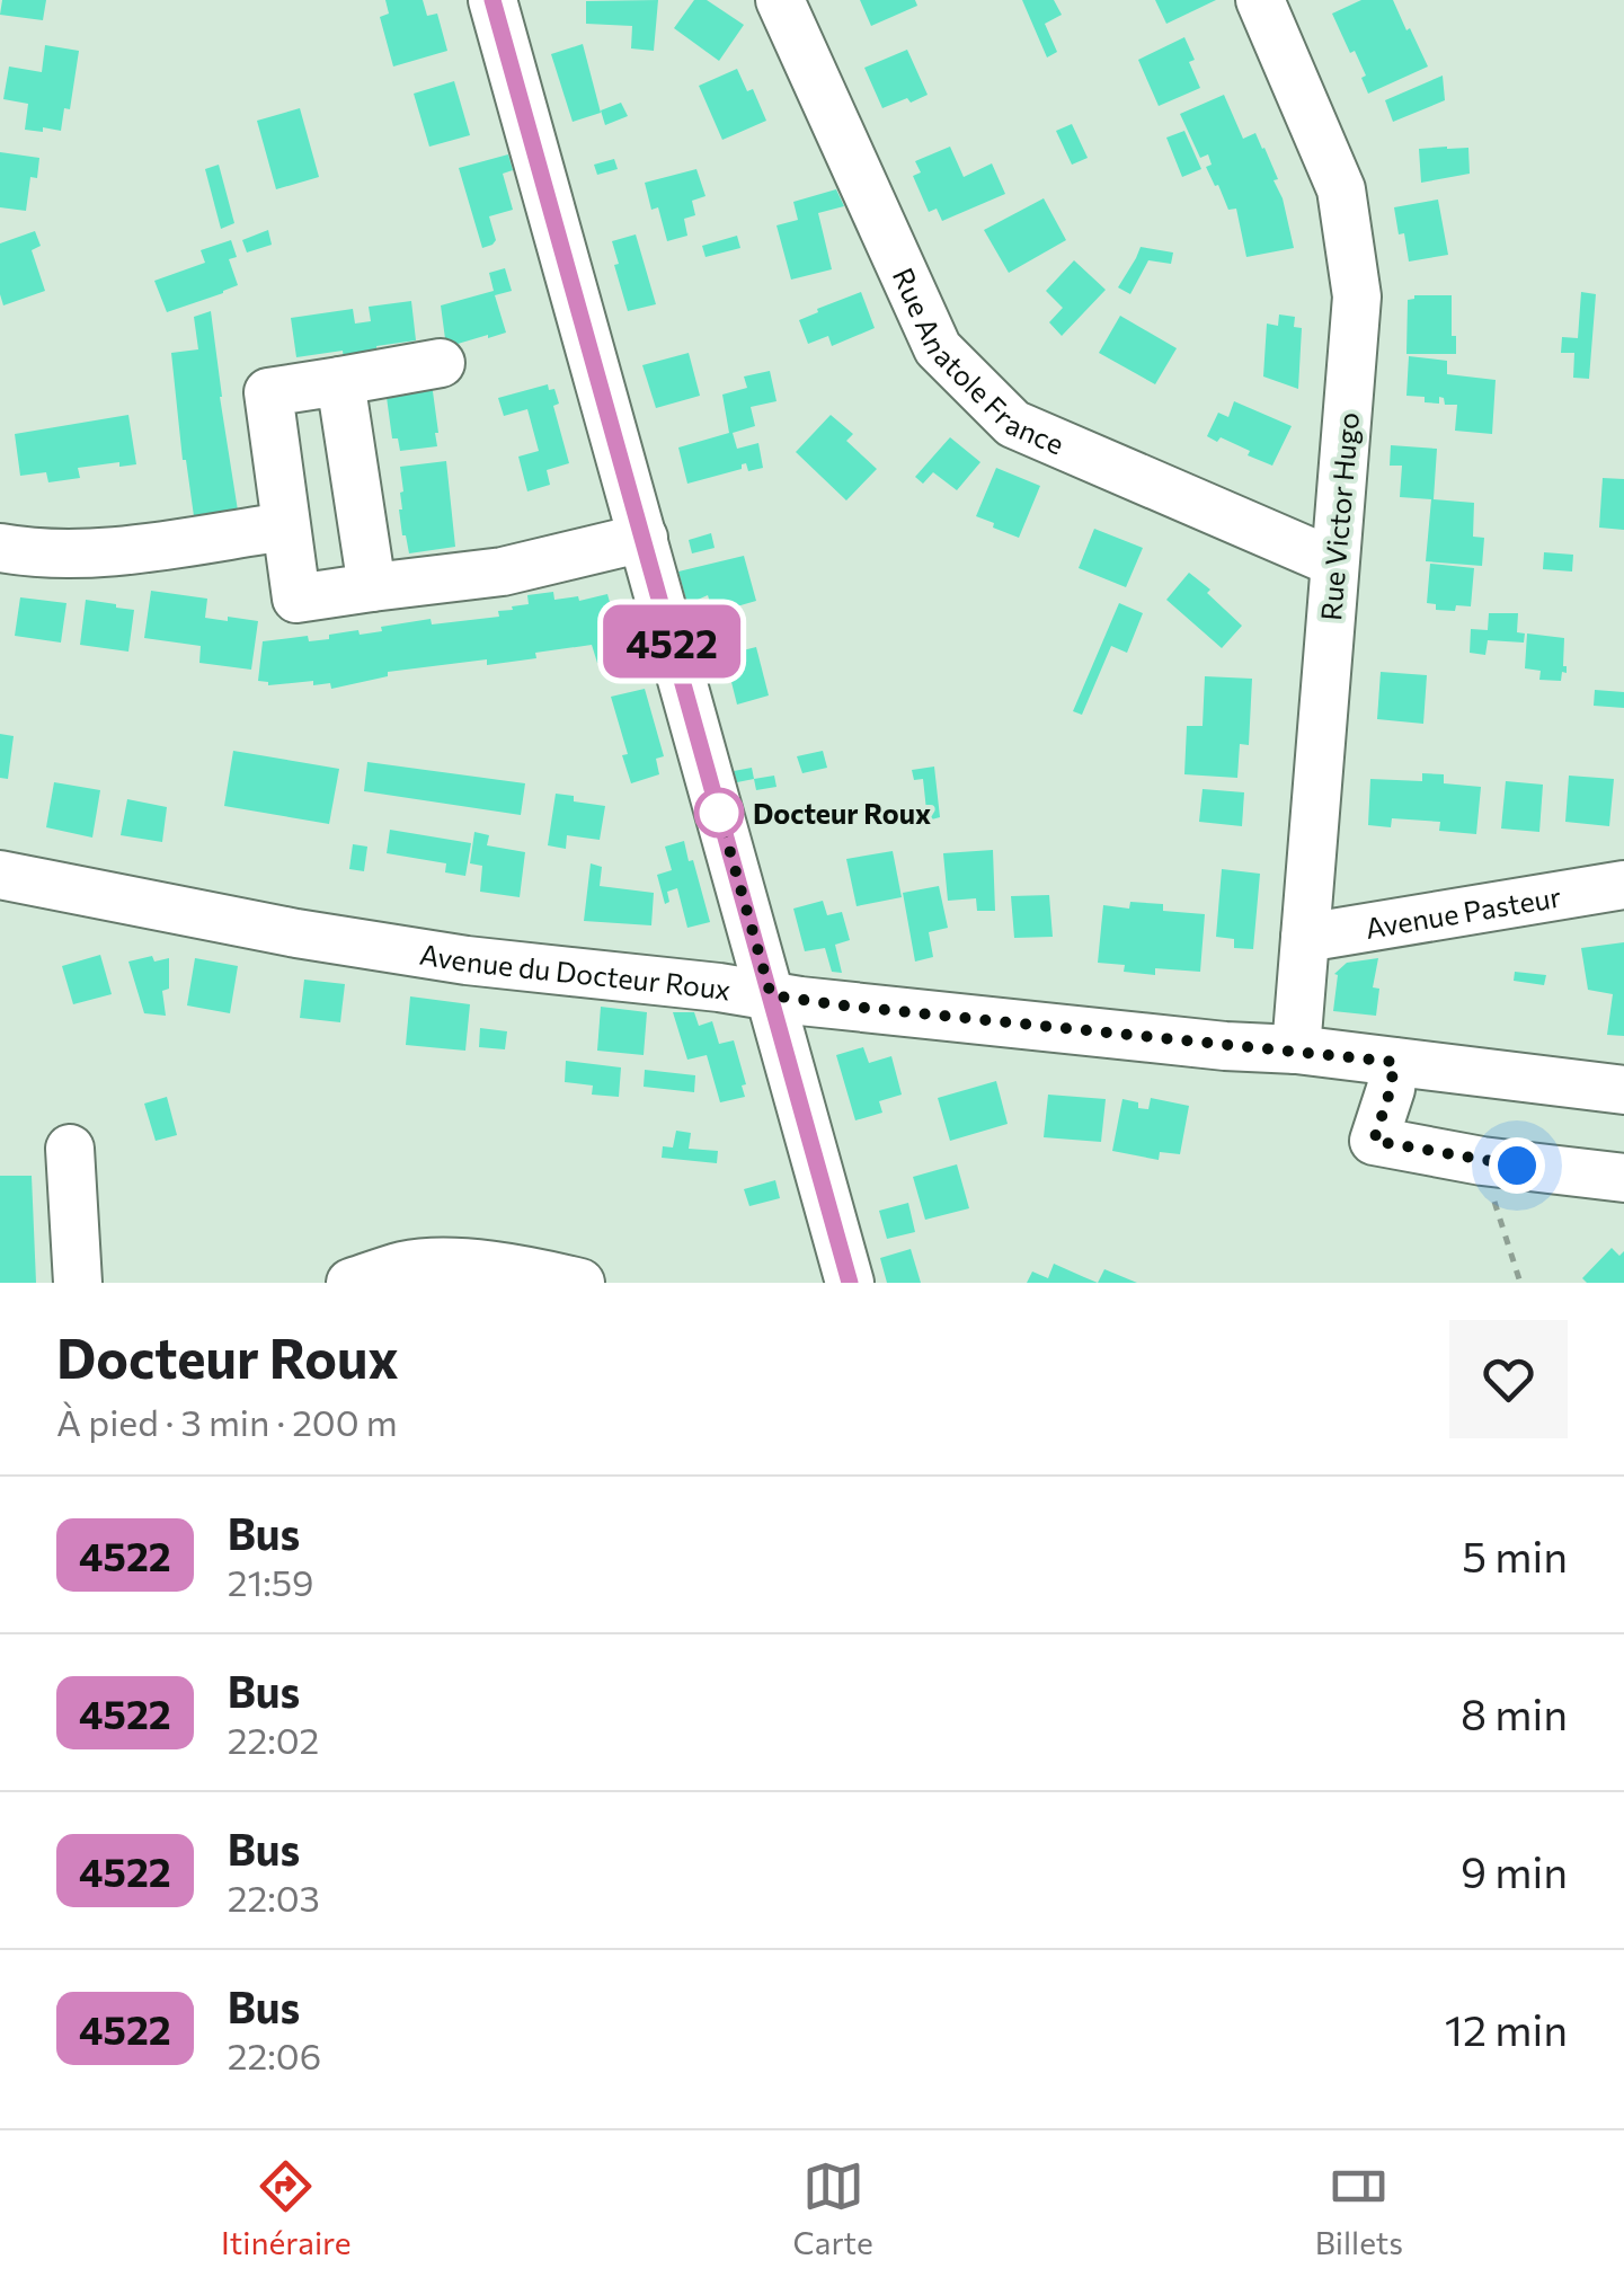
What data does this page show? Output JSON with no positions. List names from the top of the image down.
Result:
{
  "streets": {
    "street": [
      "Rue Anatole France",
      "Rue Victor Hugo",
      "Avenue Pasteur",
      "Avenue du Docteur Roux"
    ]
  },
  "crossings": [
    ["Rue Anatole France", "Rue Victor Hugo"],
    ["Rue Victor Hugo", "Avenue Pasteur"],
    ["Rue Victor Hugo", "Avenue du Docteur Roux"]
  ],
  "places": ["Docteur Roux"],
  "lines": ["bus line 4522"],
  "page": {
    "on_map": "4522",
    "heading": ["Docteur Roux", "À pied · 3 min · 200 m"],
    "list": [
      {
        "mark": "4522",
        "name": "Bus",
        "note": "21:59",
        "value": "5 min"
      },
      {
        "mark": "4522",
        "name": "Bus",
        "note": "22:02",
        "value": "8 min"
      },
      {
        "mark": "4522",
        "name": "Bus",
        "note": "22:03",
        "value": "9 min"
      },
      {
        "mark": "4522",
        "name": "Bus",
        "note": "22:06",
        "value": "12 min"
      }
    ],
    "tabs": ["Itinéraire", "Carte", "Billets"]
  }
}
